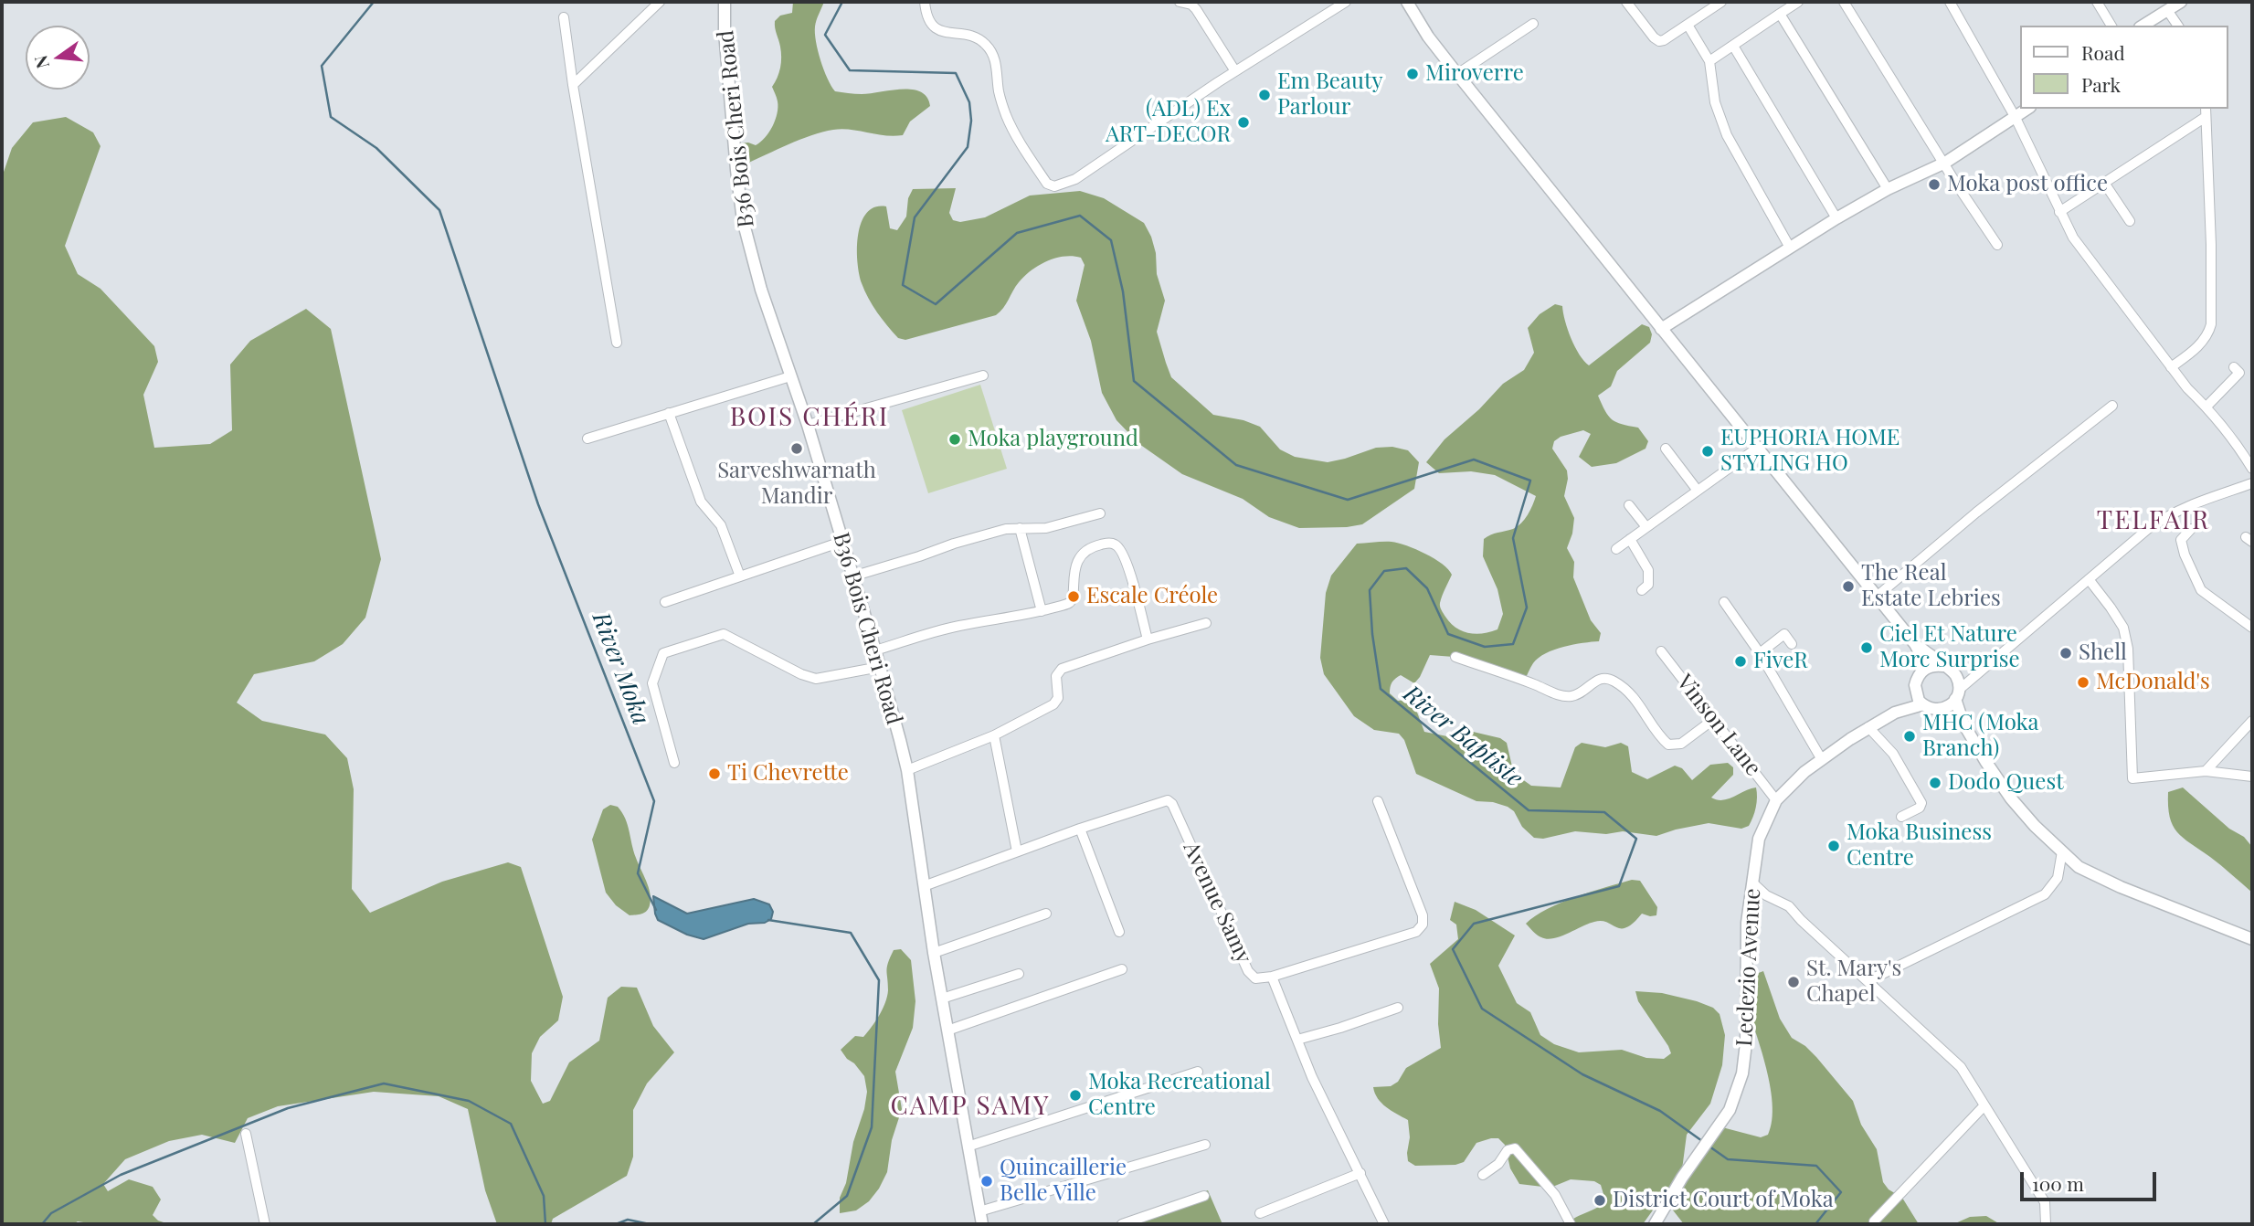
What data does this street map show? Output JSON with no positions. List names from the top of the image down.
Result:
{
  "streets": {
    "main road": ["B36 Bois Cheri Road", "Leclezio Avenue"],
    "street": ["Vinson Lane", "Avenue Samy"]
  },
  "crossings": [
    ["B36 Bois Cheri Road", "Avenue Samy"],
    ["Vinson Lane", "Leclezio Avenue"]
  ],
  "districts": ["BOIS CHÉRI", "TELFAIR", "CAMP SAMY"],
  "water": ["River Moka", "River Baptiste"],
  "places": [
    "Miroverre",
    "Em Beauty Parlour",
    "(ADL) Ex ART-DECOR",
    "Moka post office",
    "Moka playground",
    "Sarveshwarnath Mandir",
    "EUPHORIA HOME STYLING HO",
    "The Real Estate Lebries",
    "Escale Créole",
    "Ciel Et Nature Morc Surprise",
    "Shell",
    "FiveR",
    "McDonald's",
    "MHC (Moka Branch)",
    "Ti Chevrette",
    "Dodo Quest",
    "Moka Business Centre",
    "St. Mary's Chapel",
    "Moka Recreational Centre",
    "Quincaillerie Belle Ville",
    "District Court of Moka"
  ],
  "legend": ["Road", "Park"],
  "scale_bar": "100 m",
  "north": "left"
}
